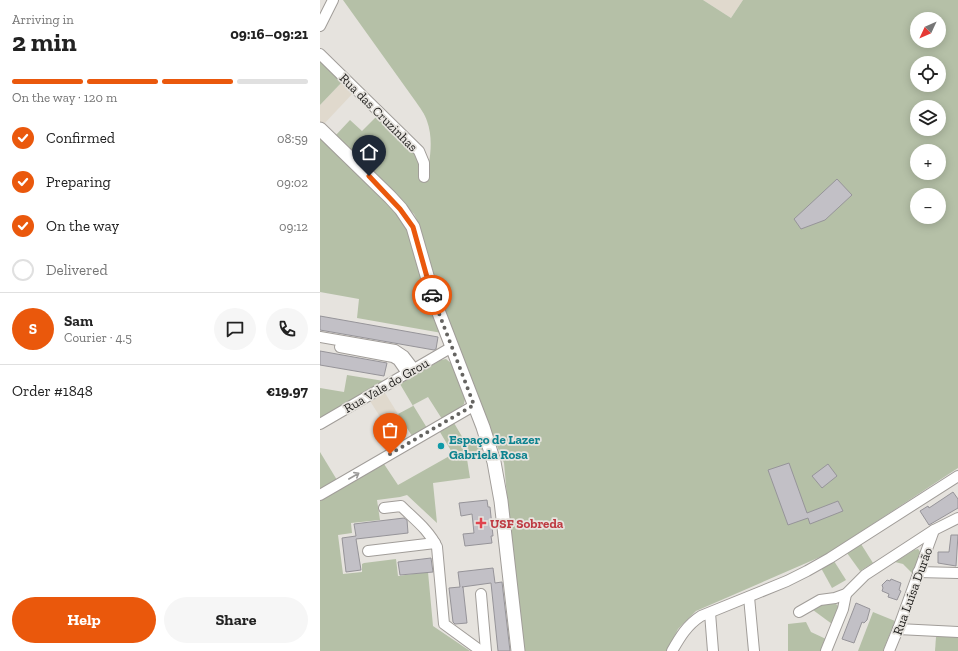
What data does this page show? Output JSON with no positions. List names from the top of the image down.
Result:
{
  "streets": {
    "street": ["Rua das Cruzinhas", "Rua Vale do Grou", "Rua Luísa Durão"]
  },
  "places": {
    "other": ["Espaço de Lazer Gabriela Rosa"],
    "health": ["USF Sobreda"]
  },
  "north": "bottom left",
  "page": {
    "heading": ["2 min", "Arriving in", "09:16–09:21"],
    "panel": [
      "Sam",
      "Courier · 4.5",
      "Order #1848",
      "€19.97"
    ],
    "map_buttons": ["+", "−"],
    "bar": "On the way · 120 m",
    "list": [
      ["Confirmed", "08:59"],
      ["Preparing", "09:02"],
      ["On the way", "09:12"],
      "Delivered"
    ],
    "round": "S",
    "buttons": ["Help", "Share"]
  }
}
